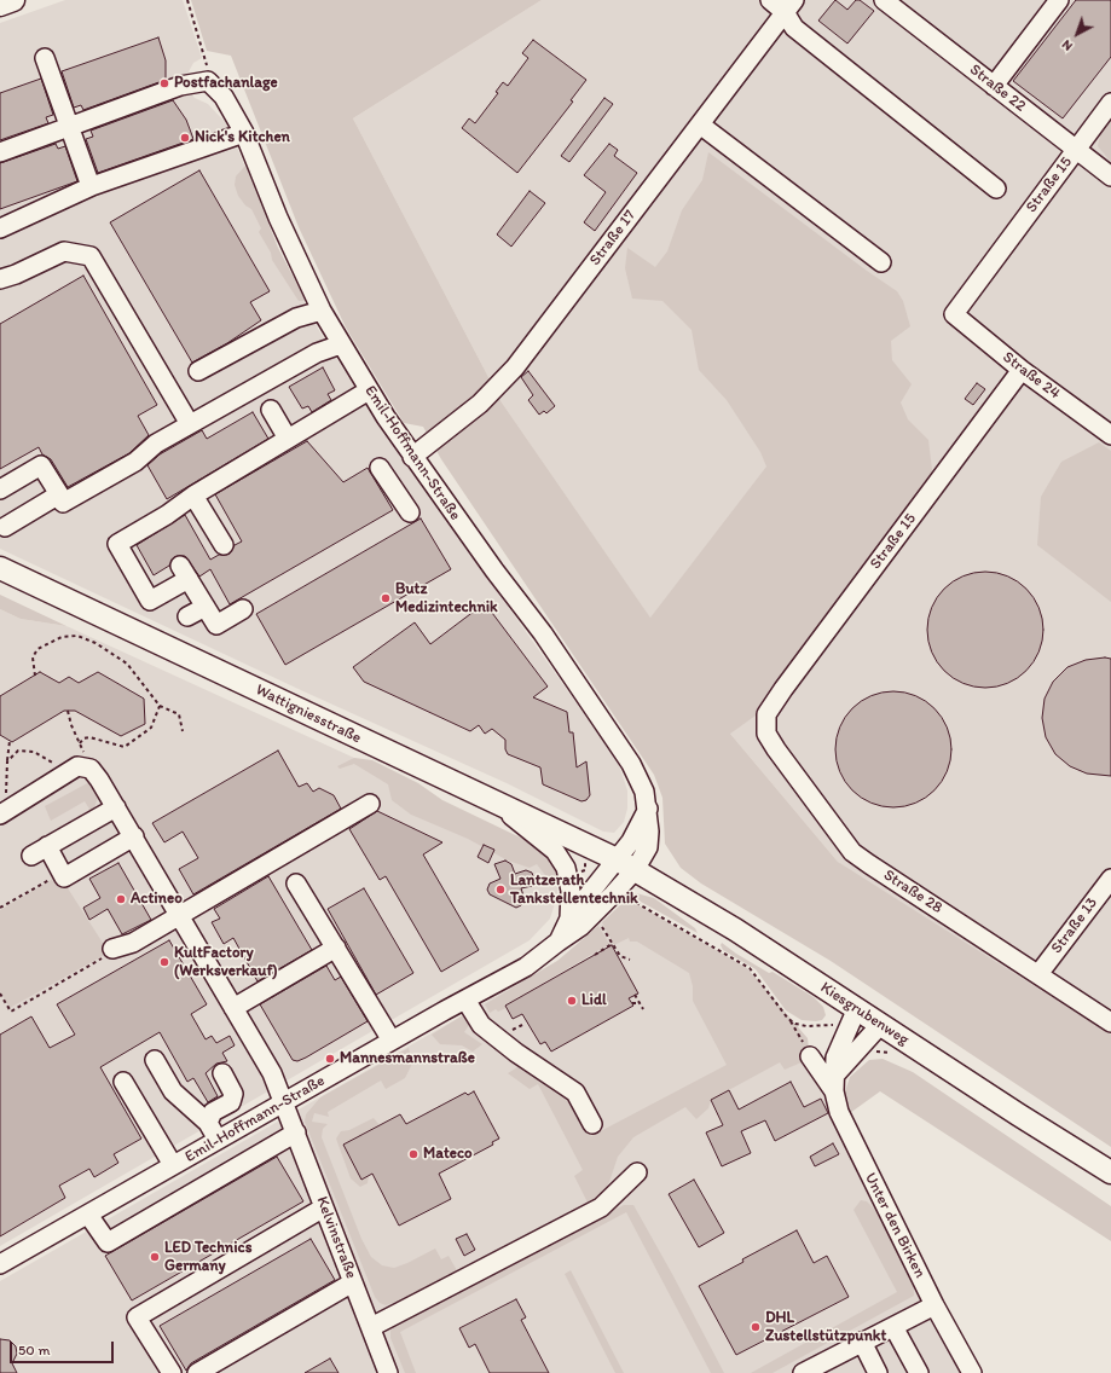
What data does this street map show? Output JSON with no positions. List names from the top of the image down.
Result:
{
  "streets": {
    "main road": ["Wattigniesstraße", "Kiesgrubenweg"],
    "street": [
      "Straße 22",
      "Straße 15",
      "Straße 17",
      "Straße 24",
      "Emil-Hoffmann-Straße",
      "Straße 28",
      "Straße 13",
      "Unter den Birken",
      "Kelvinstraße"
    ]
  },
  "crossings": [
    ["Straße 22", "Straße 15"],
    ["Straße 15", "Straße 24"],
    ["Straße 15", "Straße 28"],
    ["Straße 17", "Emil-Hoffmann-Straße"],
    ["Emil-Hoffmann-Straße", "Wattigniesstraße"],
    ["Emil-Hoffmann-Straße", "Kiesgrubenweg"],
    ["Emil-Hoffmann-Straße", "Kelvinstraße"],
    ["Wattigniesstraße", "Kiesgrubenweg"],
    ["Straße 28", "Straße 13"],
    ["Kiesgrubenweg", "Unter den Birken"]
  ],
  "places": [
    "Postfachanlage",
    "Nick's Kitchen",
    "Butz Medizintechnik",
    "Lantzerath Tankstellentechnik",
    "Actineo",
    "KultFactory (Werksverkauf)",
    "Lidl",
    "Mannesmannstraße",
    "Mateco",
    "LED Technics Germany",
    "DHL Zustellstützpunkt"
  ],
  "scale_bar": "50 m",
  "north": "bottom left"
}
